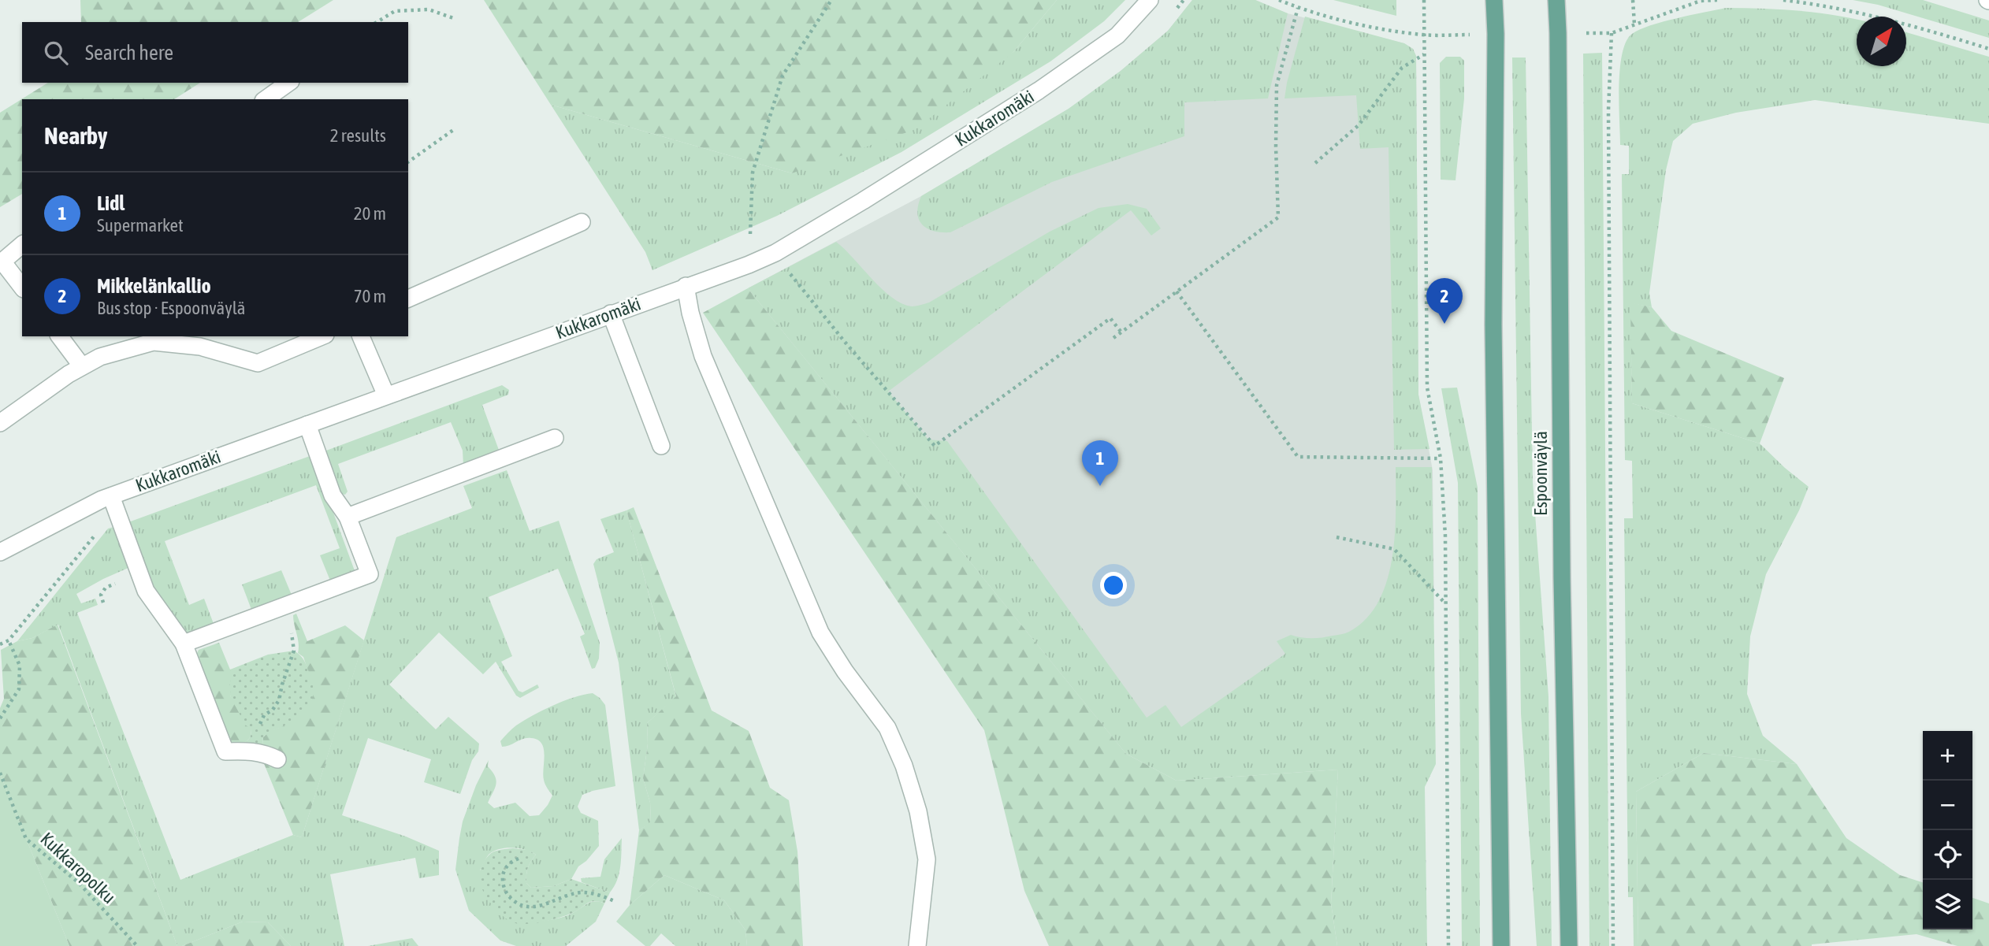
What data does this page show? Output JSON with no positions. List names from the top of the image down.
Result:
{
  "streets": {
    "main road": ["Espoonväylä"],
    "street": ["Kukkaromäki"],
    "path": ["Kukkaropolku"]
  },
  "north": "top right",
  "page": {
    "search": "Search here",
    "heading": ["Nearby", "2 results"],
    "list": [
      {
        "mark": "1",
        "name": "Lidl",
        "note": "Supermarket",
        "value": "20 m"
      },
      {
        "mark": "2",
        "name": "Mikkelänkallio",
        "note": "Bus stop · Espoonväylä",
        "value": "70 m"
      }
    ],
    "pins": ["2", "1"],
    "map_buttons": ["+", "−"]
  }
}
